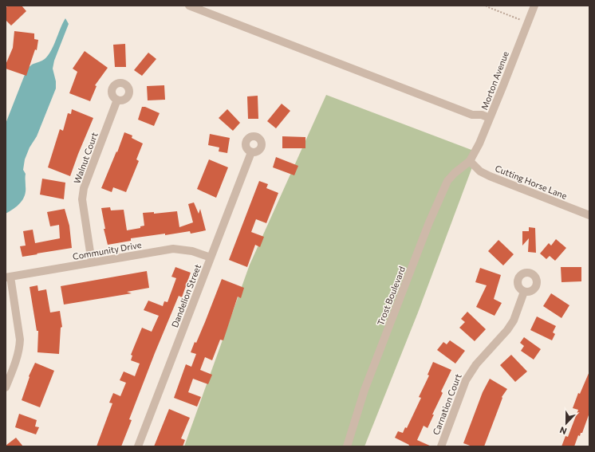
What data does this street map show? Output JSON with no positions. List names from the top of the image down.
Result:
{
  "streets": {
    "street": [
      "Morton Avenue",
      "Walnut Court",
      "Cutting Horse Lane",
      "Community Drive",
      "Dandelion Street",
      "Trost Boulevard",
      "Carnation Court"
    ]
  },
  "crossings": [
    ["Morton Avenue", "Cutting Horse Lane"],
    ["Morton Avenue", "Trost Boulevard"],
    ["Walnut Court", "Community Drive"],
    ["Cutting Horse Lane", "Trost Boulevard"],
    ["Community Drive", "Dandelion Street"]
  ],
  "north": "bottom"
}
